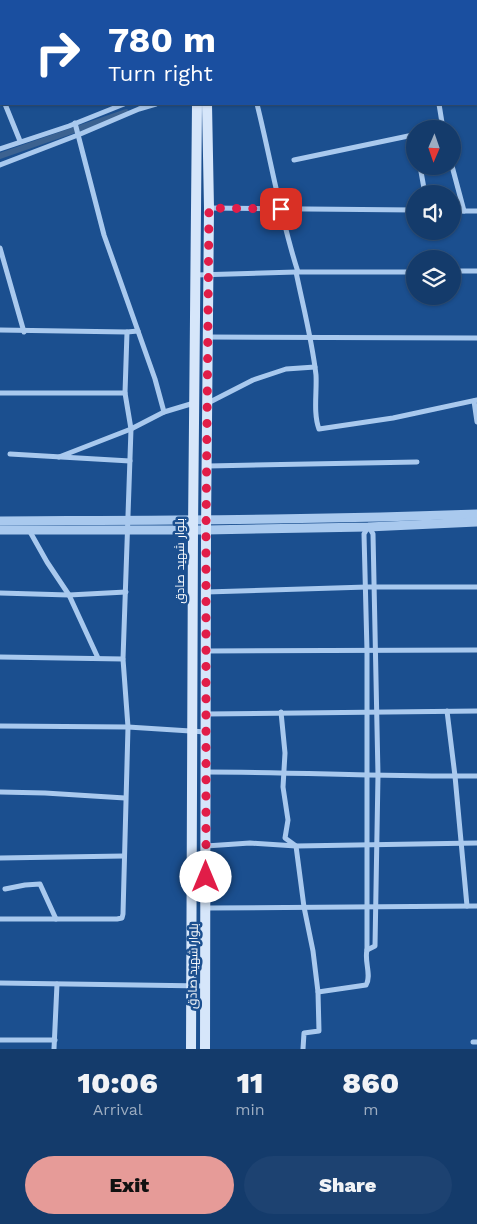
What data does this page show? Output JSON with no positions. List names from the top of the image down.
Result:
{
  "streets": {
    "main road": ["بلوار شهید صادق"]
  },
  "north": "bottom",
  "page": {
    "turn": ["780 m", "Turn right"],
    "eta": [
      "10:06",
      "Arrival",
      "11",
      "min",
      "860",
      "m"
    ],
    "buttons": ["Exit", "Share"]
  }
}
